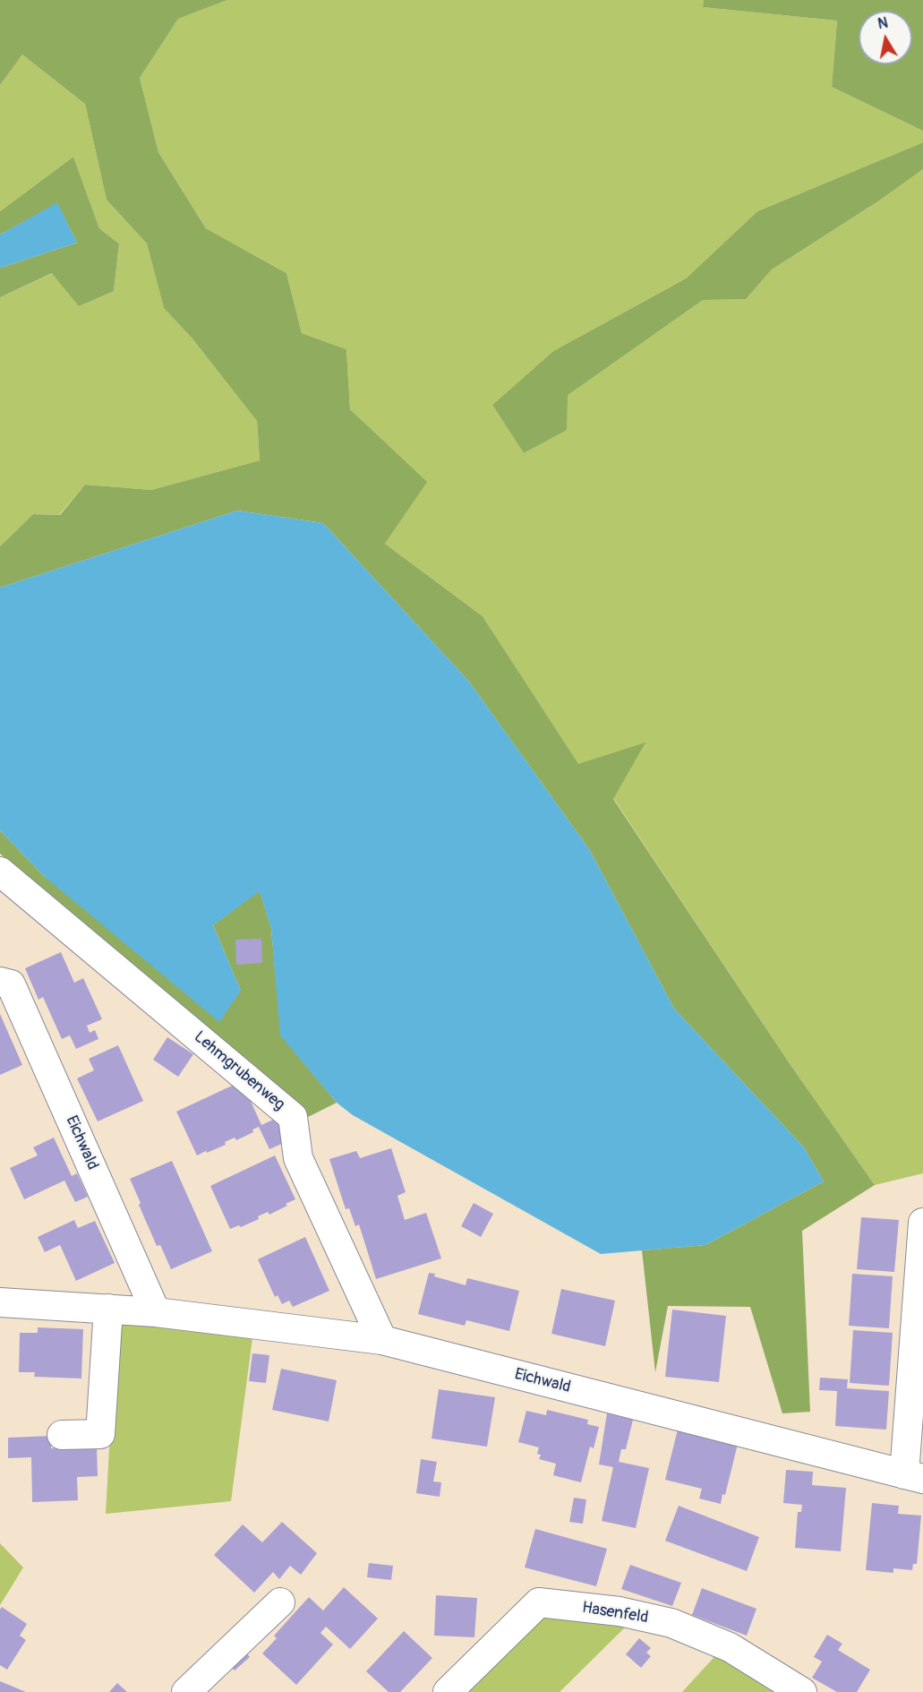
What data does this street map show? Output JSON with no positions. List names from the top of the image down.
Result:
{
  "streets": {
    "street": ["Lehmgrubenweg", "Eichwald", "Hasenfeld"]
  },
  "crossings": [
    ["Lehmgrubenweg", "Eichwald"]
  ],
  "north": "top"
}
